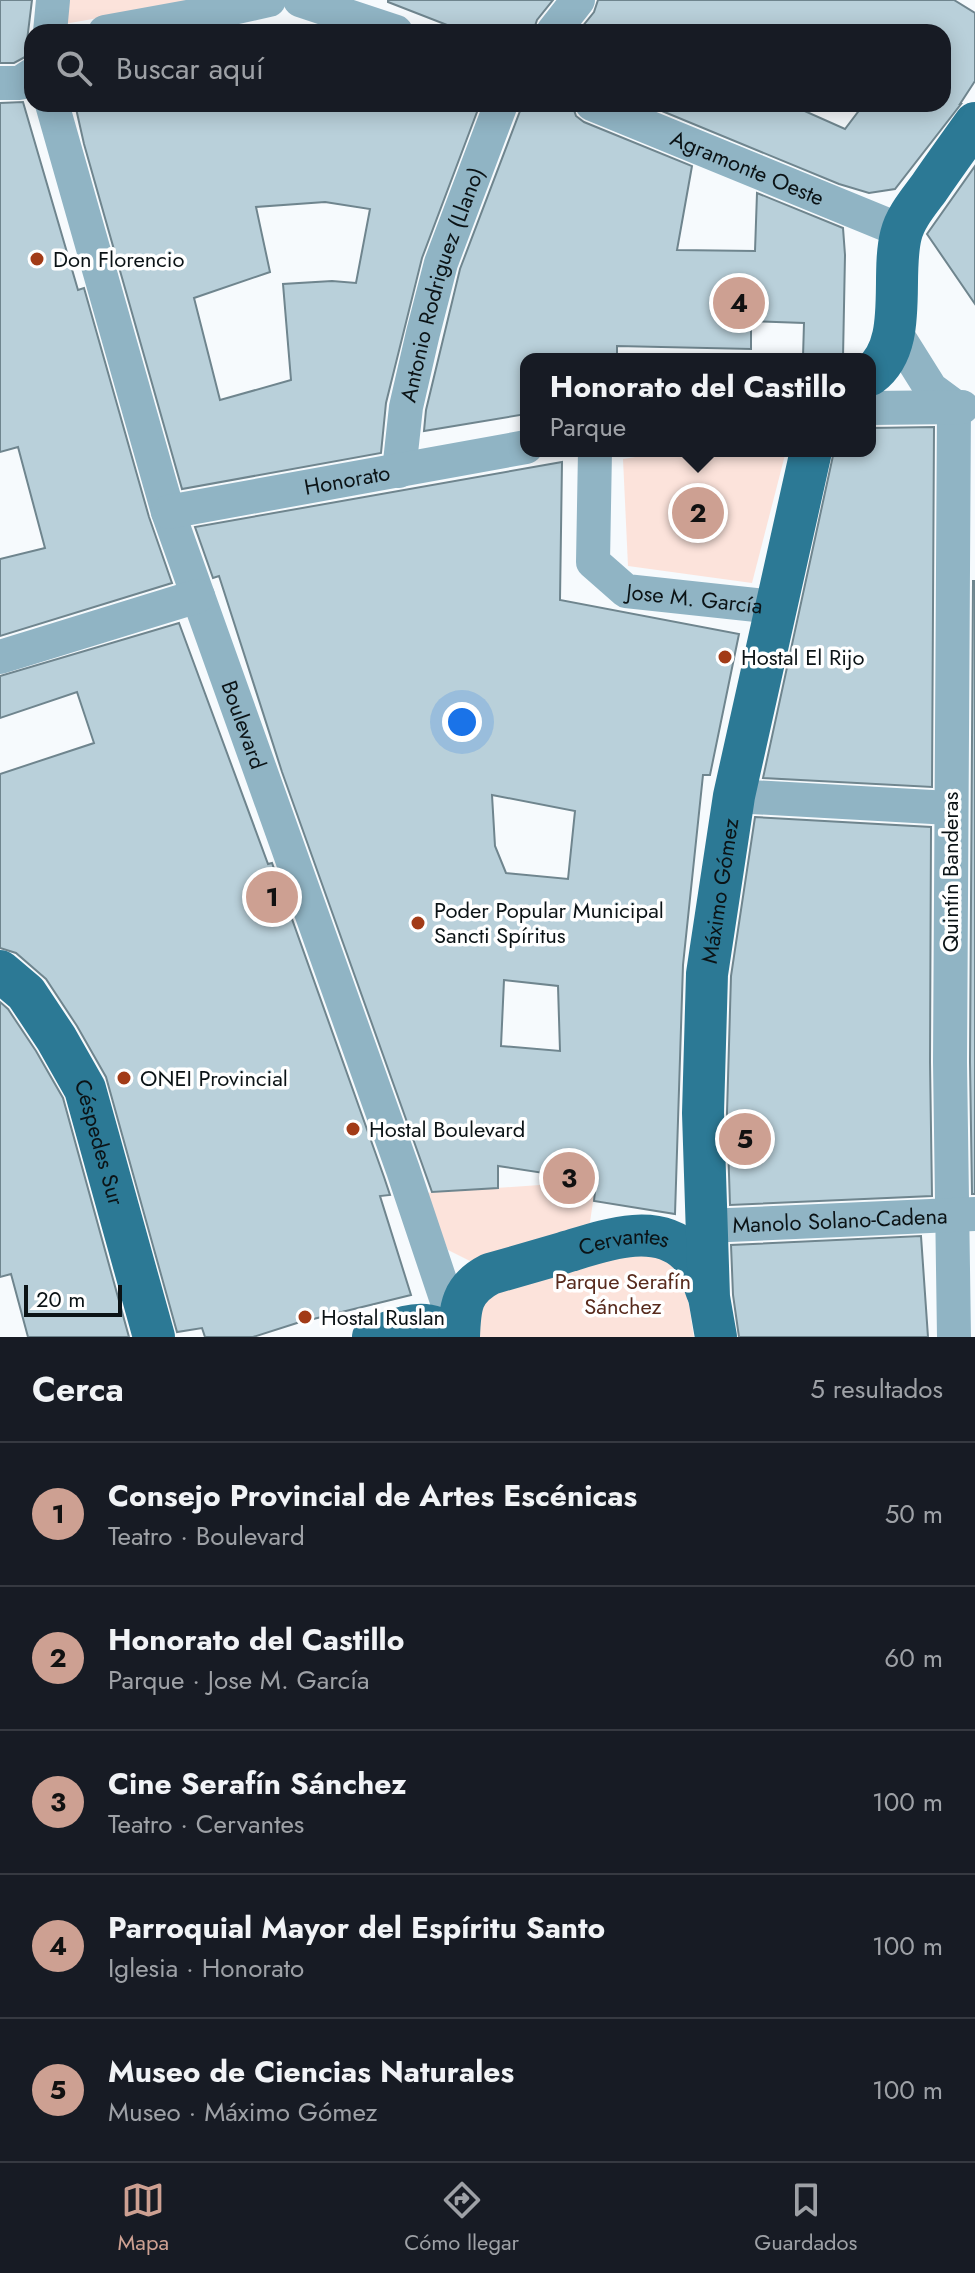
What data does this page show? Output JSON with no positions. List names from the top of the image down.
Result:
{
  "streets": {
    "main road": ["Máximo Gómez", "Céspedes Sur", "Cervantes"],
    "street": [
      "Agramonte Oeste",
      "Antonio Rodriguez (Llano)",
      "Honorato",
      "Jose M. García",
      "Boulevard",
      "Quintín Banderas",
      "Manolo Solano-Cadena"
    ]
  },
  "crossings": [
    ["Antonio Rodriguez (Llano)", "Honorato"],
    ["Honorato", "Boulevard"],
    ["Jose M. García", "Máximo Gómez"],
    ["Boulevard", "Cervantes"],
    ["Quintín Banderas", "Manolo Solano-Cadena"],
    ["Máximo Gómez", "Manolo Solano-Cadena"],
    ["Máximo Gómez", "Cervantes"]
  ],
  "parks": ["Parque Serafín Sánchez"],
  "places": [
    "Don Florencio",
    "Hostal El Rijo",
    "Poder Popular Municipal Sancti Spíritus",
    "ONEI Provincial",
    "Hostal Boulevard",
    "Hostal Ruslan"
  ],
  "scale_bar": "20 m",
  "page": {
    "search": "Buscar aquí",
    "pins": [
      "4",
      "2",
      "1",
      "5",
      "3"
    ],
    "popup": ["Honorato del Castillo", "Parque"],
    "scale": "20 m",
    "heading": ["Cerca", "5 resultados"],
    "list": [
      {
        "mark": "1",
        "name": "Consejo Provincial de Artes Escénicas",
        "note": "Teatro · Boulevard",
        "value": "50 m"
      },
      {
        "mark": "2",
        "name": "Honorato del Castillo",
        "note": "Parque · Jose M. García",
        "value": "60 m"
      },
      {
        "mark": "3",
        "name": "Cine Serafín Sánchez",
        "note": "Teatro · Cervantes",
        "value": "100 m"
      },
      {
        "mark": "4",
        "name": "Parroquial Mayor del Espíritu Santo",
        "note": "Iglesia · Honorato",
        "value": "100 m"
      },
      {
        "mark": "5",
        "name": "Museo de Ciencias Naturales",
        "note": "Museo · Máximo Gómez",
        "value": "100 m"
      }
    ],
    "nav": ["Mapa", "Cómo llegar", "Guardados"]
  }
}
